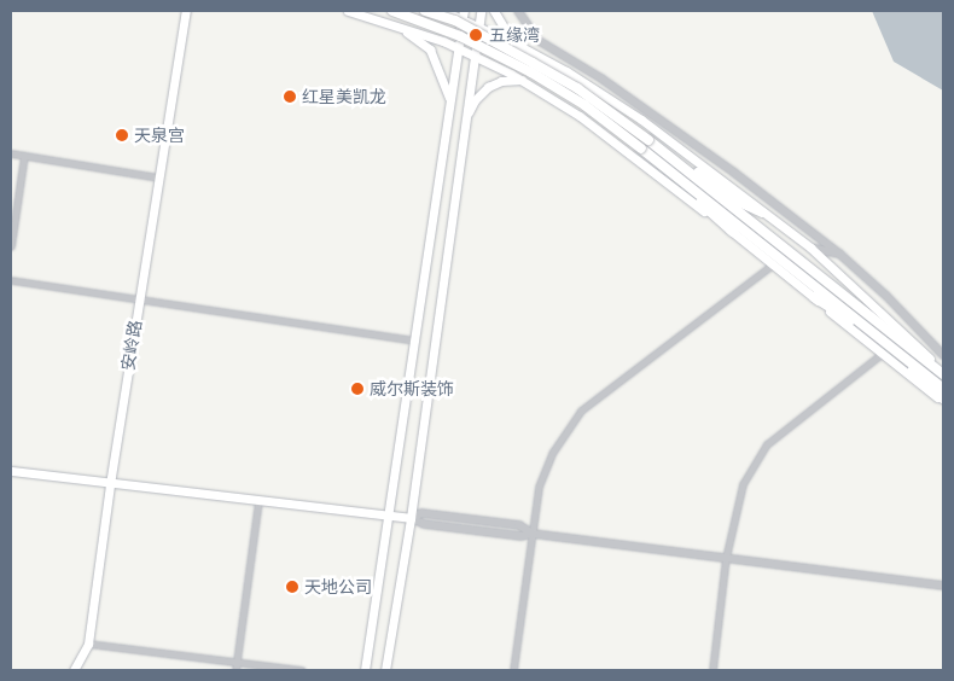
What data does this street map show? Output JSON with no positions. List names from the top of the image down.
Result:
{
  "streets": {
    "main road": ["安岭路"]
  },
  "places": [
    "五缘湾",
    "红星美凯龙",
    "天泉宫",
    "威尔斯装饰",
    "天地公司"
  ]
}
